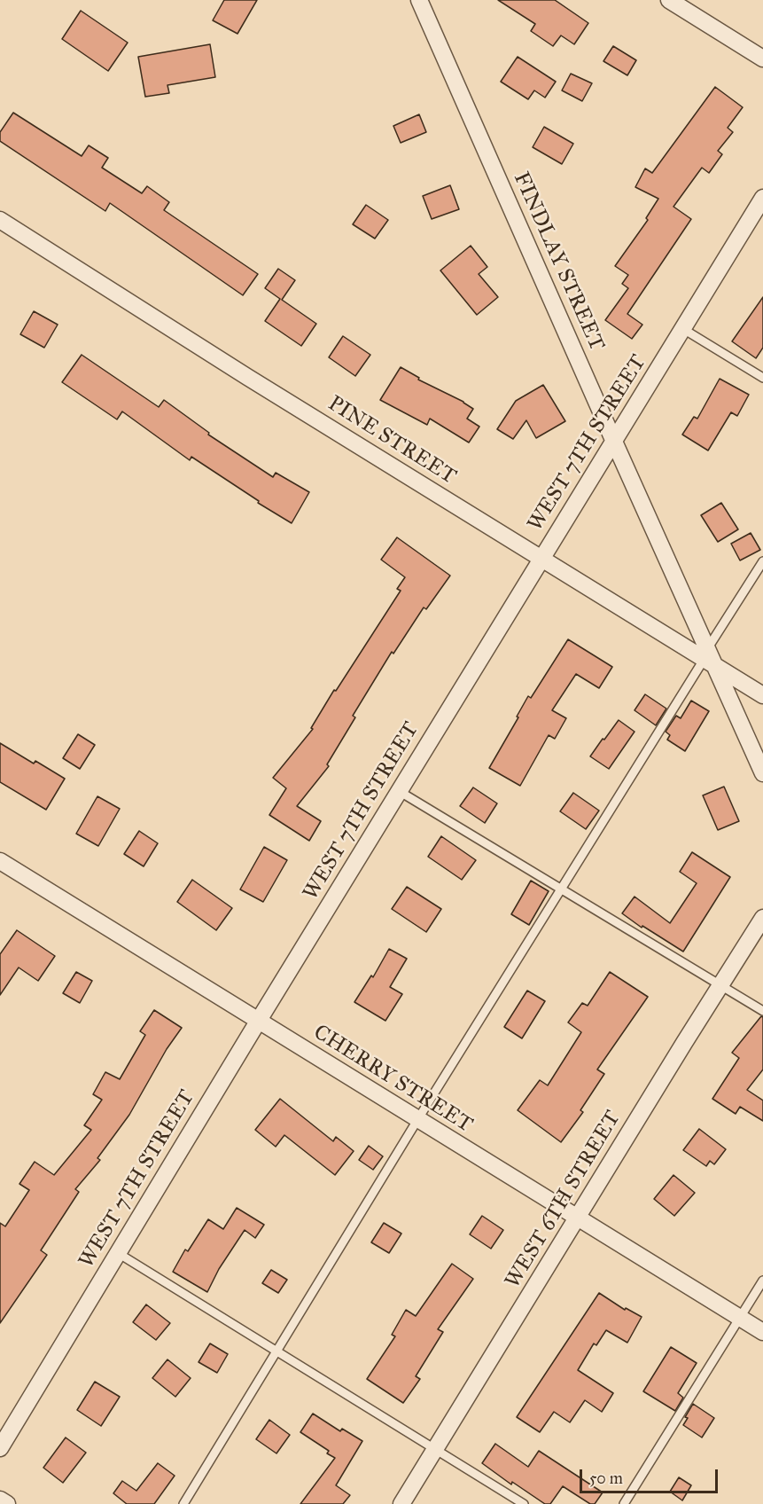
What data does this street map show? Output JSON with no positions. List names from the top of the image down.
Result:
{
  "streets": {
    "street": [
      "FINDLAY STREET",
      "PINE STREET",
      "WEST 7TH STREET",
      "CHERRY STREET",
      "WEST 6TH STREET"
    ]
  },
  "crossings": [
    ["FINDLAY STREET", "PINE STREET"],
    ["FINDLAY STREET", "WEST 7TH STREET"],
    ["PINE STREET", "WEST 7TH STREET"],
    ["WEST 7TH STREET", "CHERRY STREET"],
    ["CHERRY STREET", "WEST 6TH STREET"]
  ],
  "scale_bar": "50 m"
}
